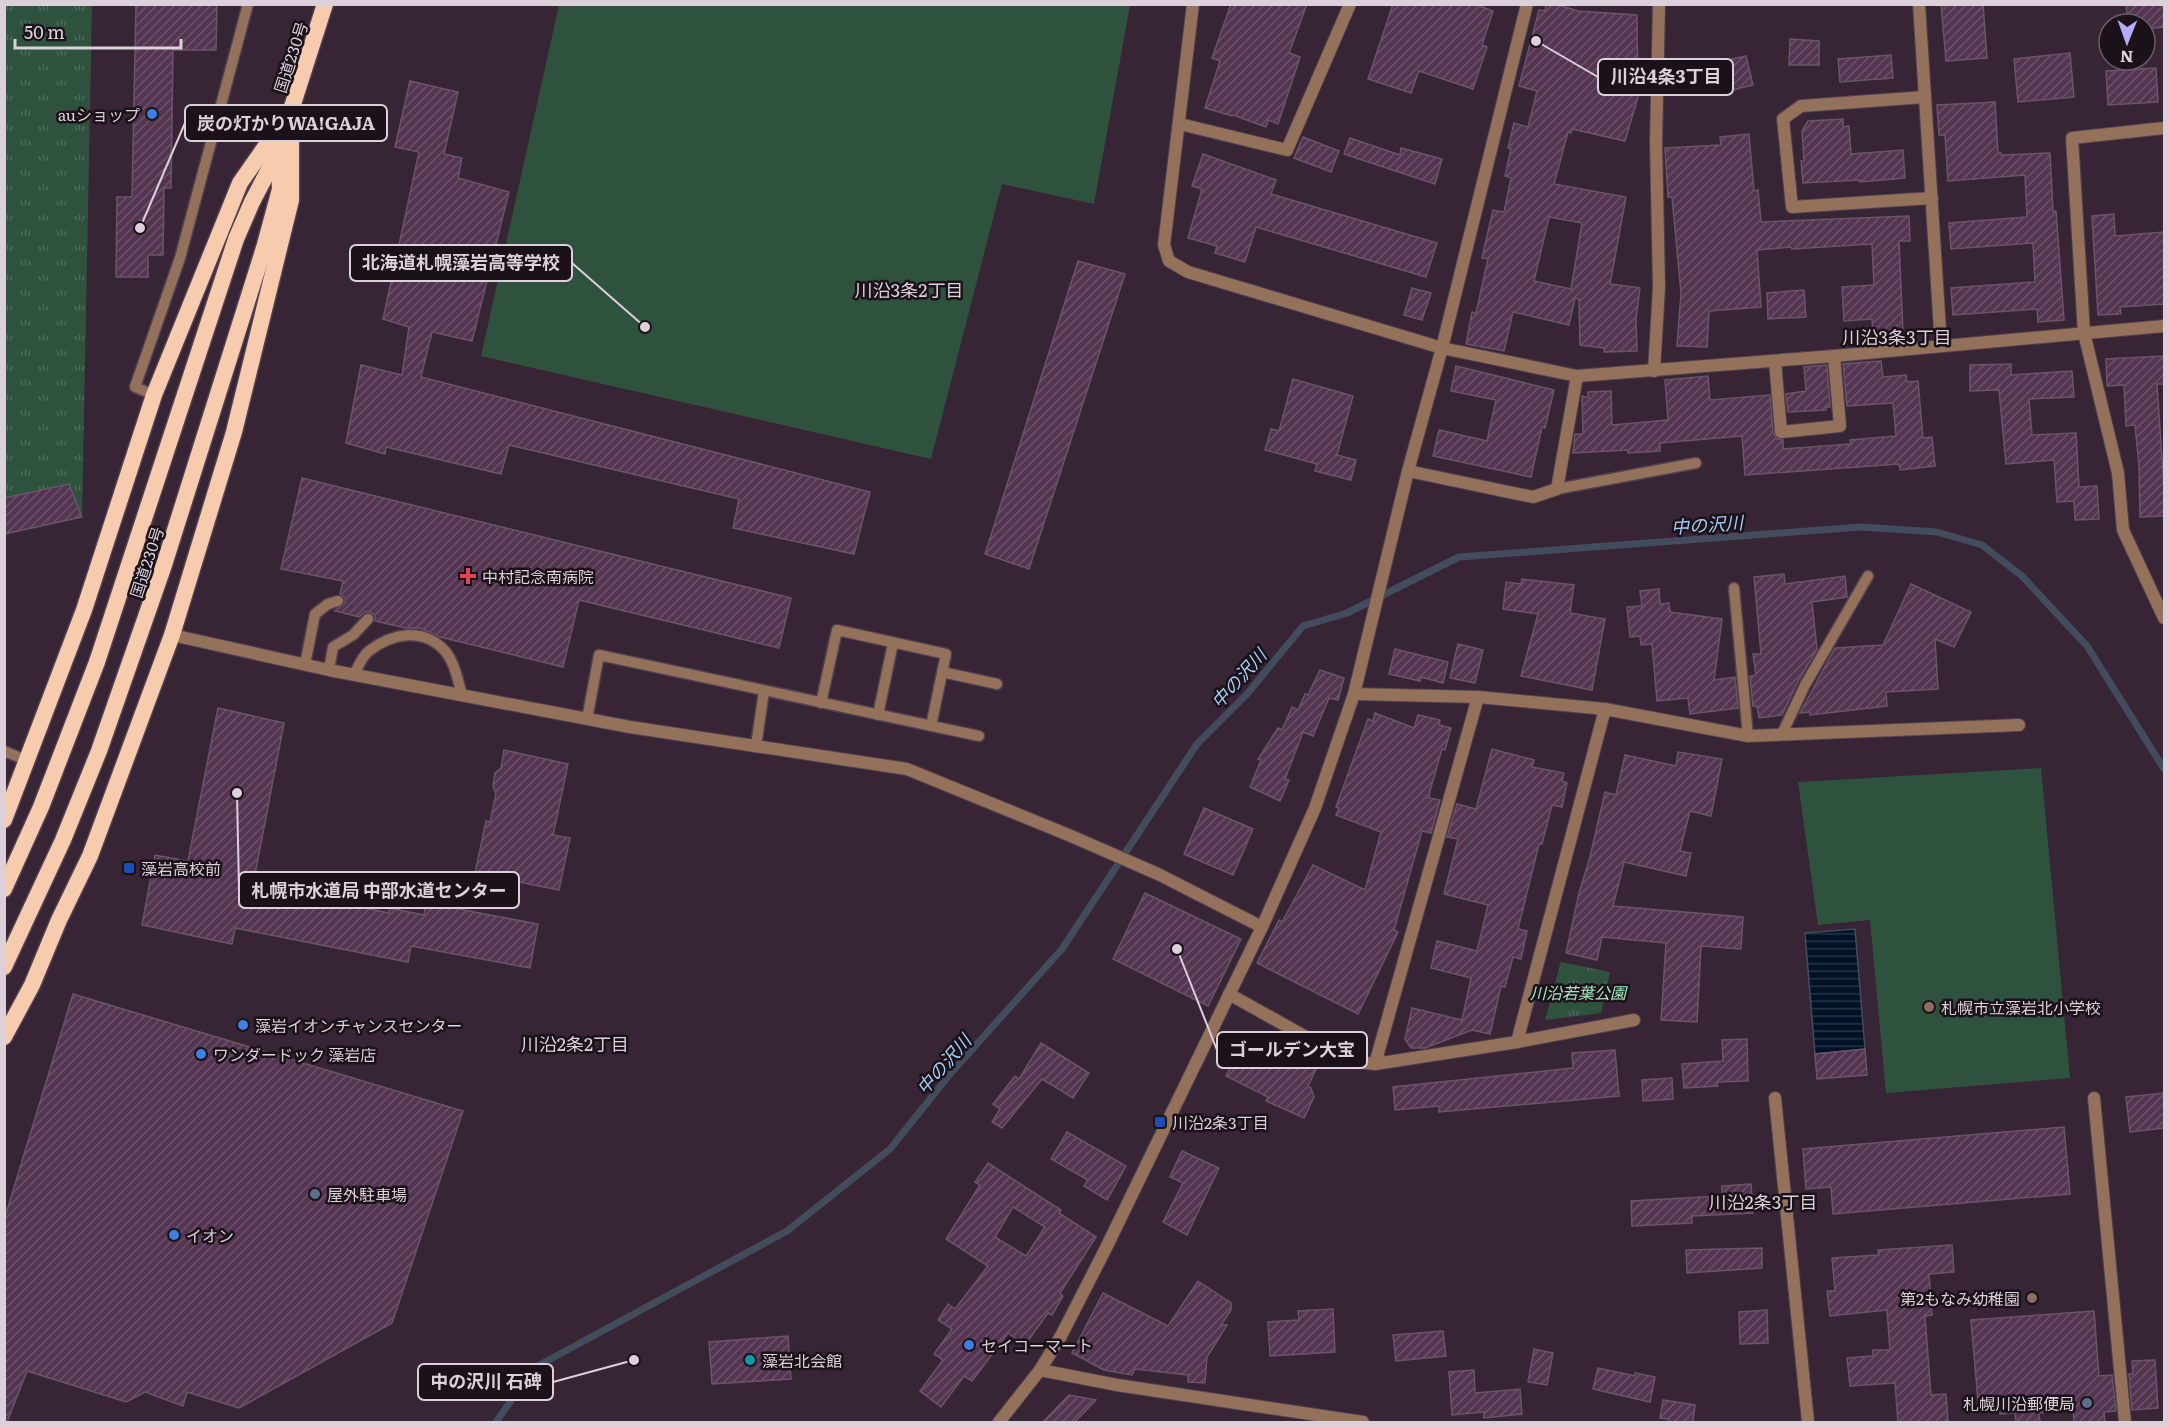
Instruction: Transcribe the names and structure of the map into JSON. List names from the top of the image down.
{
  "streets": {
    "highway": ["国道230号"]
  },
  "districts": [
    "川沿3条2丁目",
    "川沿3条3丁目",
    "川沿2条2丁目",
    "川沿2条3丁目"
  ],
  "water": ["中の沢川"],
  "parks": ["川沿若葉公園"],
  "places": {
    "other": [
      "川沿4条3丁目",
      "auショップ",
      "炭の灯かりWA!GAJA",
      "北海道札幌藻岩高等学校",
      "札幌市水道局 中部水道センター",
      "ゴールデン大宝",
      "札幌市立藻岩北小学校",
      "藻岩イオンチャンスセンター",
      "ワンダードック 藻岩店",
      "屋外駐車場",
      "イオン",
      "第2もなみ幼稚園",
      "セイコーマート",
      "中の沢川 石碑",
      "藻岩北会館",
      "札幌川沿郵便局"
    ],
    "health": ["中村記念南病院"],
    "transit": ["藻岩高校前", "川沿2条3丁目"]
  },
  "scale_bar": "50 m",
  "north": "bottom"
}
